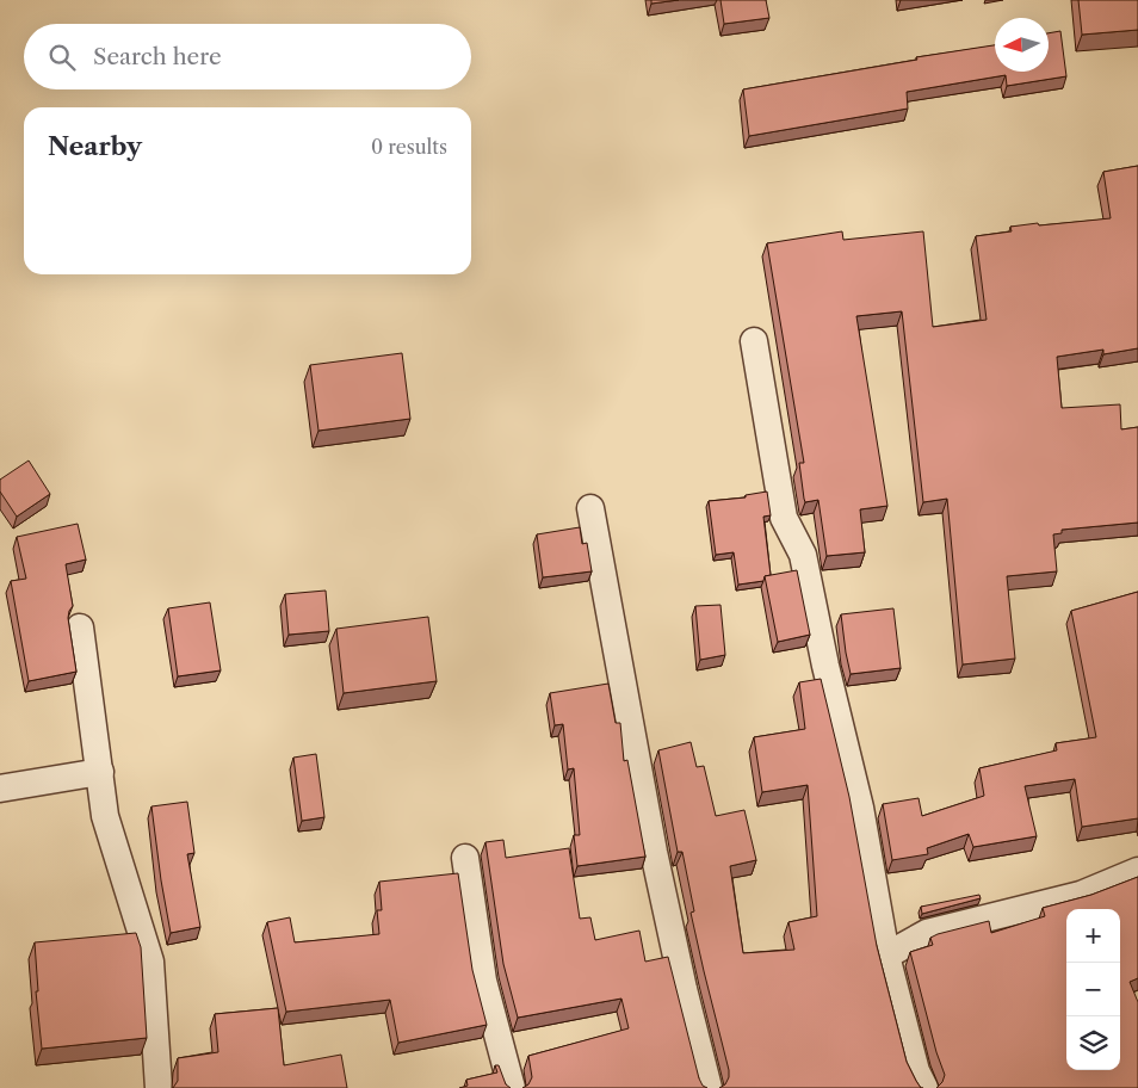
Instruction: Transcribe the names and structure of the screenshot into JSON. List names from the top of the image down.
{
  "north": "left",
  "page": {
    "search": "Search here",
    "heading": ["Nearby", "0 results"],
    "map_buttons": ["+", "−"]
  }
}
